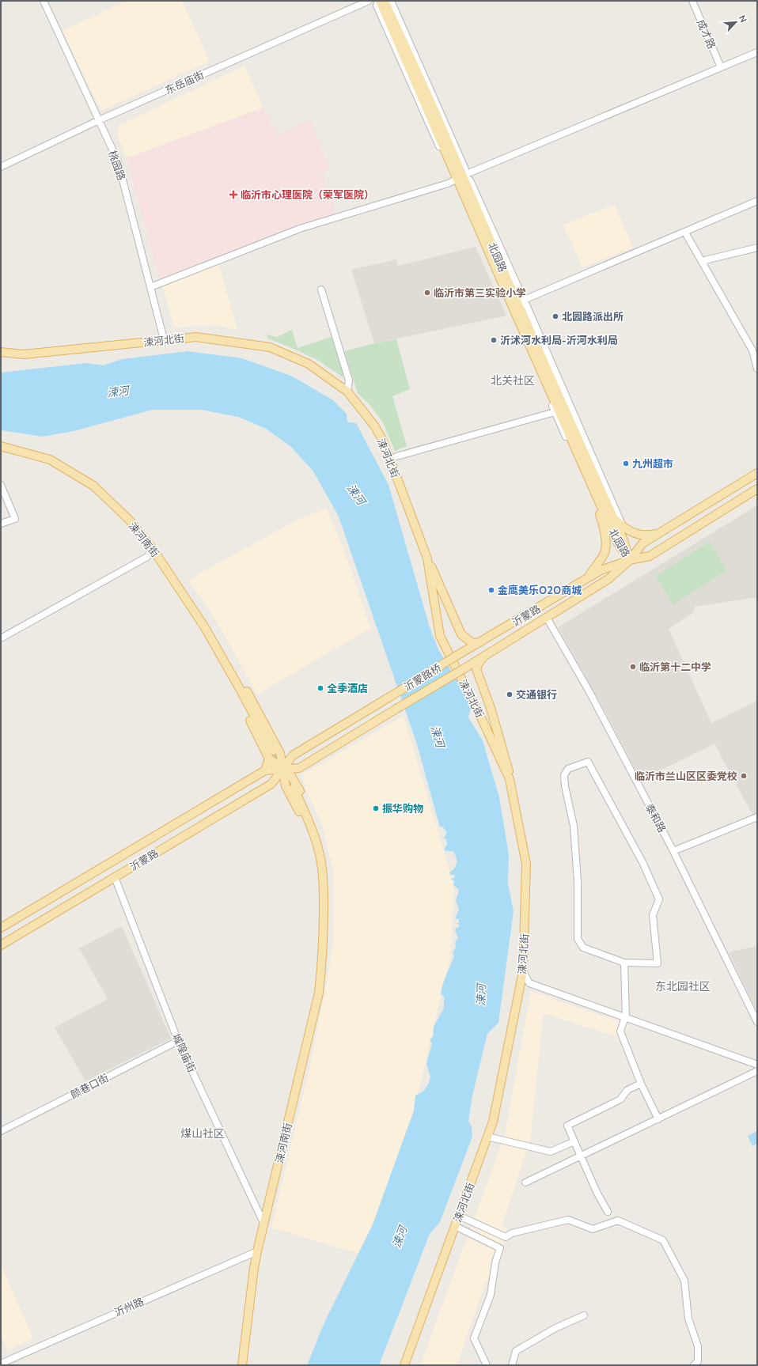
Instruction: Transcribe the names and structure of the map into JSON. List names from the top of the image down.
{
  "streets": {
    "main road": [
      "北园路",
      "涑河北街",
      "涑河南街",
      "沂蒙路",
      "沂蒙路桥"
    ],
    "street": [
      "成才路",
      "东岳庙街",
      "桃园路",
      "泰和路",
      "城隍庙街",
      "颜巷口街",
      "沂州路"
    ]
  },
  "crossings": [
    ["东岳庙街", "桃园路"],
    ["桃园路", "涑河北街"],
    ["北园路", "沂蒙路"],
    ["涑河南街", "沂蒙路"],
    ["涑河南街", "城隍庙街"],
    ["涑河南街", "沂州路"],
    ["沂蒙路", "沂蒙路桥"],
    ["沂蒙路", "泰和路"],
    ["沂蒙路", "城隍庙街"],
    ["城隍庙街", "颜巷口街"]
  ],
  "districts": ["北关社区", "东北园社区", "煤山社区"],
  "water": ["涑河"],
  "places": {
    "health": ["临沂市心理医院（荣军医院）"],
    "other": [
      "临沂市第三实验小学",
      "北园路派出所",
      "沂沭河水利局-沂河水利局",
      "九州超市",
      "金鹰美乐O2O商城",
      "临沂第十二中学",
      "全季酒店",
      "交通银行",
      "临沂市兰山区区委党校",
      "振华购物"
    ]
  },
  "north": "top right"
}
